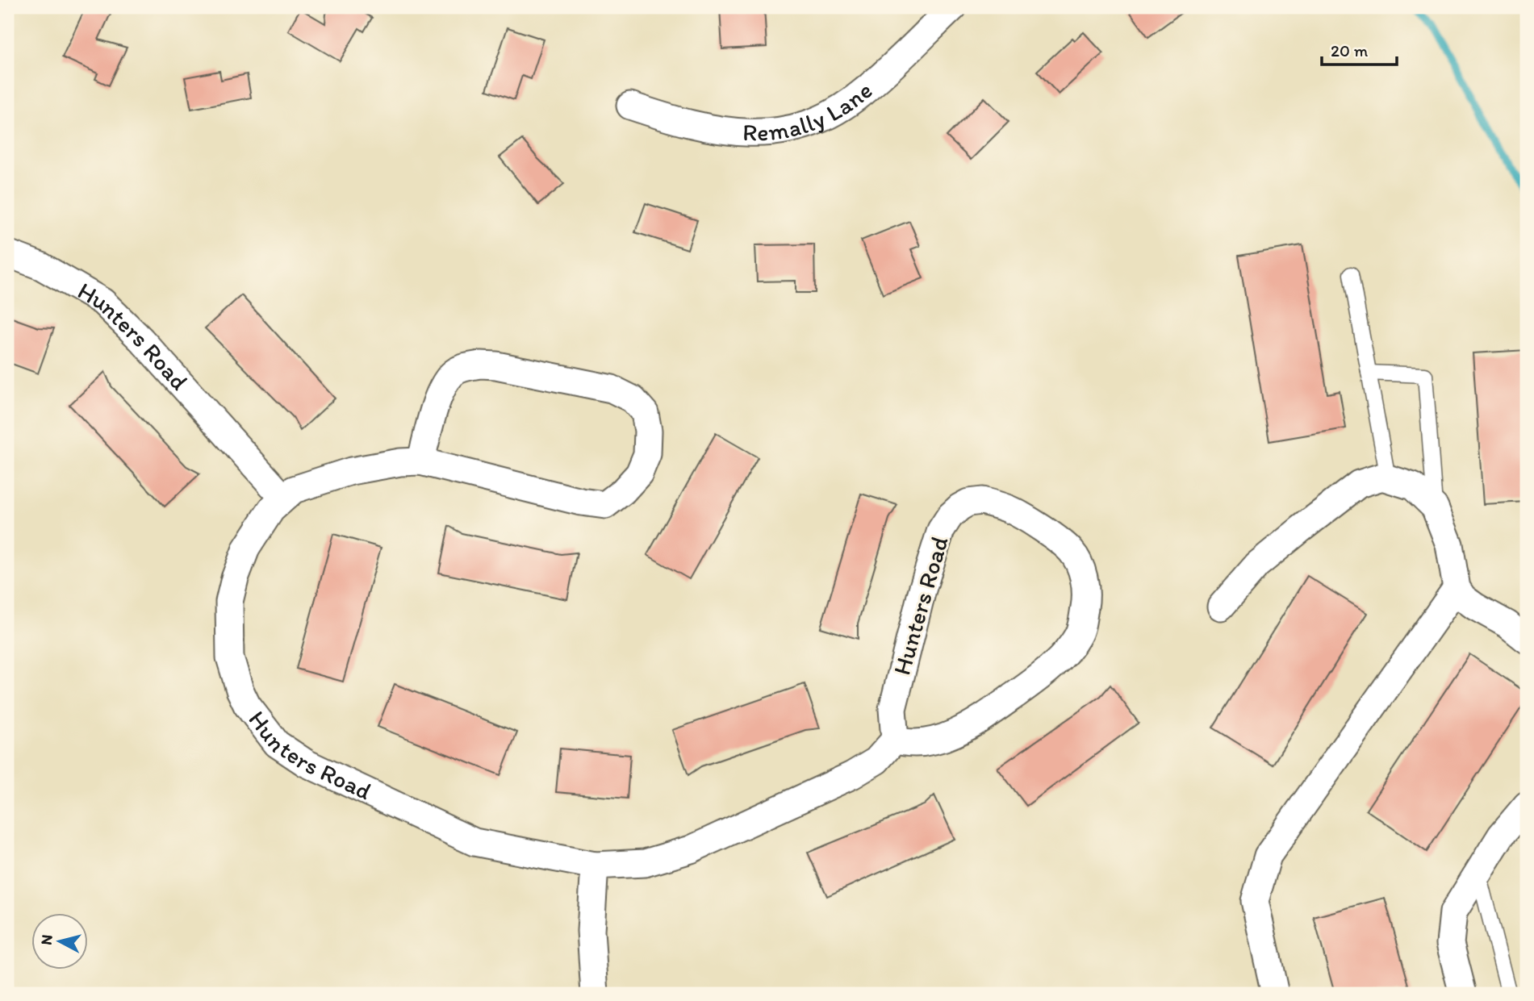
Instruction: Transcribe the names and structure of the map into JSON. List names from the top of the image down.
{
  "streets": {
    "street": ["Remally Lane", "Hunters Road"]
  },
  "scale_bar": "20 m",
  "north": "left"
}
